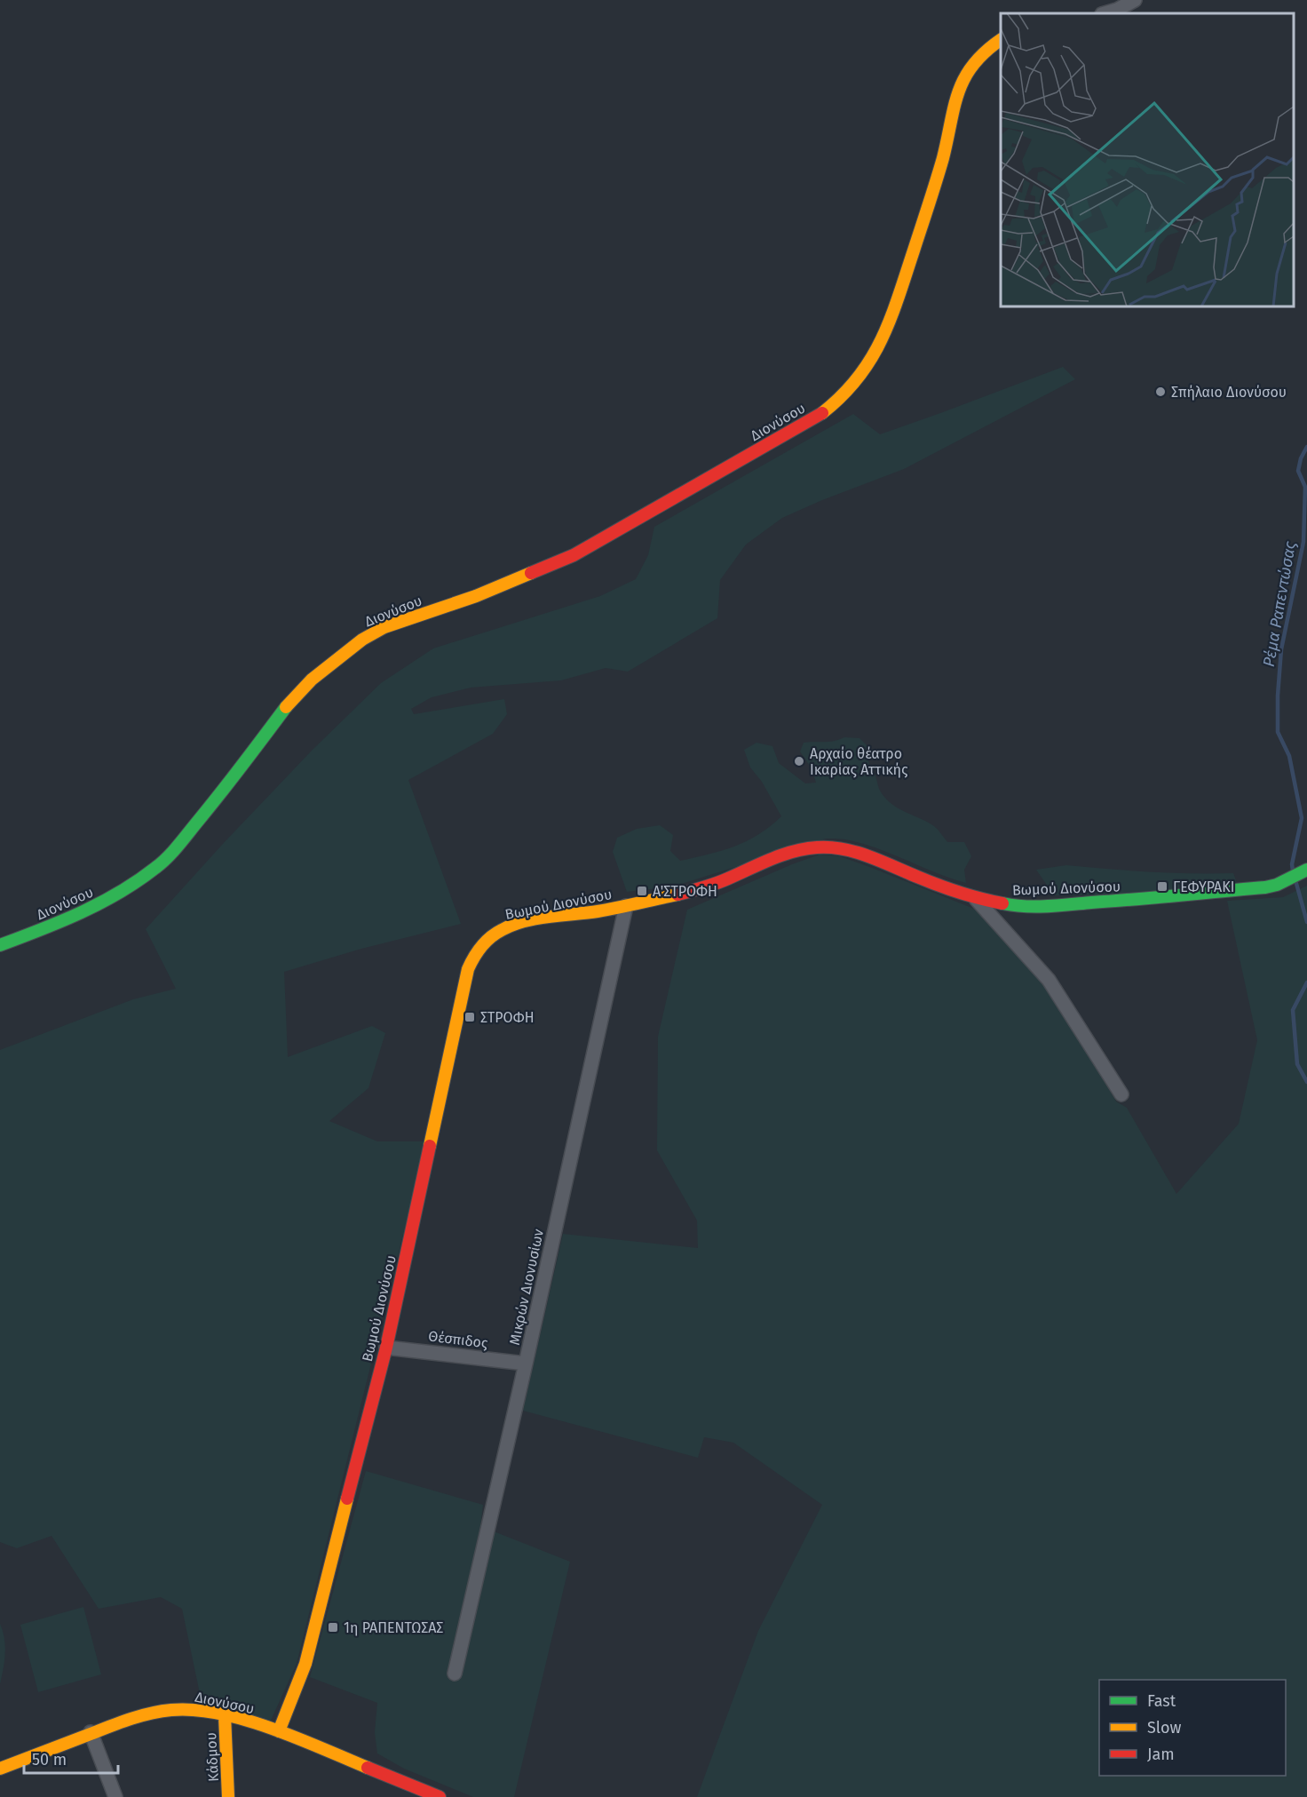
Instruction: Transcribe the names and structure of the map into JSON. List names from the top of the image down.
{
  "streets": {
    "street": [
      "Διονύσου",
      "Βωμού Διονύσου",
      "Μικρών Διονυσίων",
      "Θέσπιδος",
      "Κάδμου"
    ]
  },
  "crossings": [
    ["Διονύσου", "Βωμού Διονύσου"],
    ["Διονύσου", "Κάδμου"],
    ["Βωμού Διονύσου", "Μικρών Διονυσίων"],
    ["Βωμού Διονύσου", "Θέσπιδος"],
    ["Μικρών Διονυσίων", "Θέσπιδος"]
  ],
  "water": ["Ρέμα Ραπεντώσας"],
  "places": {
    "other": ["Σπήλαιο Διονύσου", "Αρχαίο θέατρο Ικαρίας Αττικής"],
    "transit": [
      "ΓΕΦΥΡΑΚΙ",
      "Α'ΣΤΡΟΦΗ",
      "ΣΤΡΟΦΗ",
      "1η ΡΑΠΕΝΤΩΣΑΣ"
    ]
  },
  "legend": ["Fast", "Slow", "Jam"],
  "scale_bar": "50 m"
}
